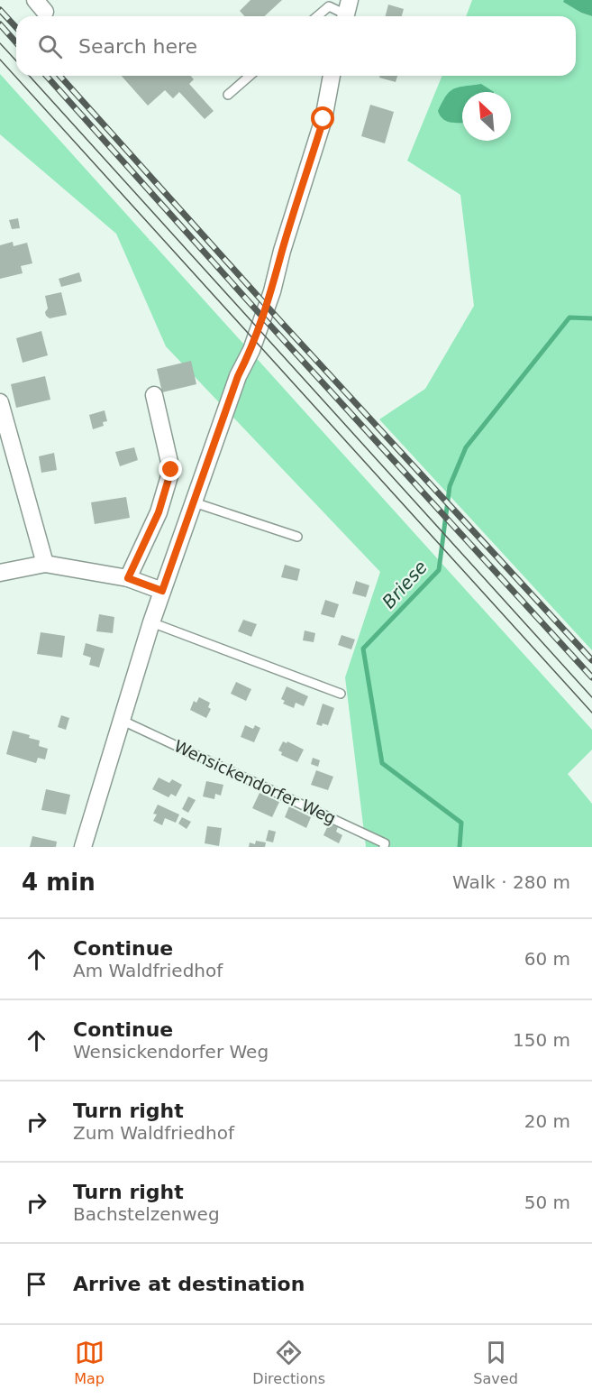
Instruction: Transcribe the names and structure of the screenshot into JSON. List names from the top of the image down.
{
  "streets": {
    "lane": ["Wensickendorfer Weg"]
  },
  "water": ["Briese"],
  "north": "top left",
  "page": {
    "search": "Search here",
    "heading": ["4 min", "Walk · 280 m"],
    "list": [
      ["Continue", "Am Waldfriedhof", "60 m"],
      ["Continue", "Wensickendorfer Weg", "150 m"],
      ["Turn right", "Zum Waldfriedhof", "20 m"],
      ["Turn right", "Bachstelzenweg", "50 m"],
      "Arrive at destination"
    ],
    "nav": ["Map", "Directions", "Saved"]
  }
}
